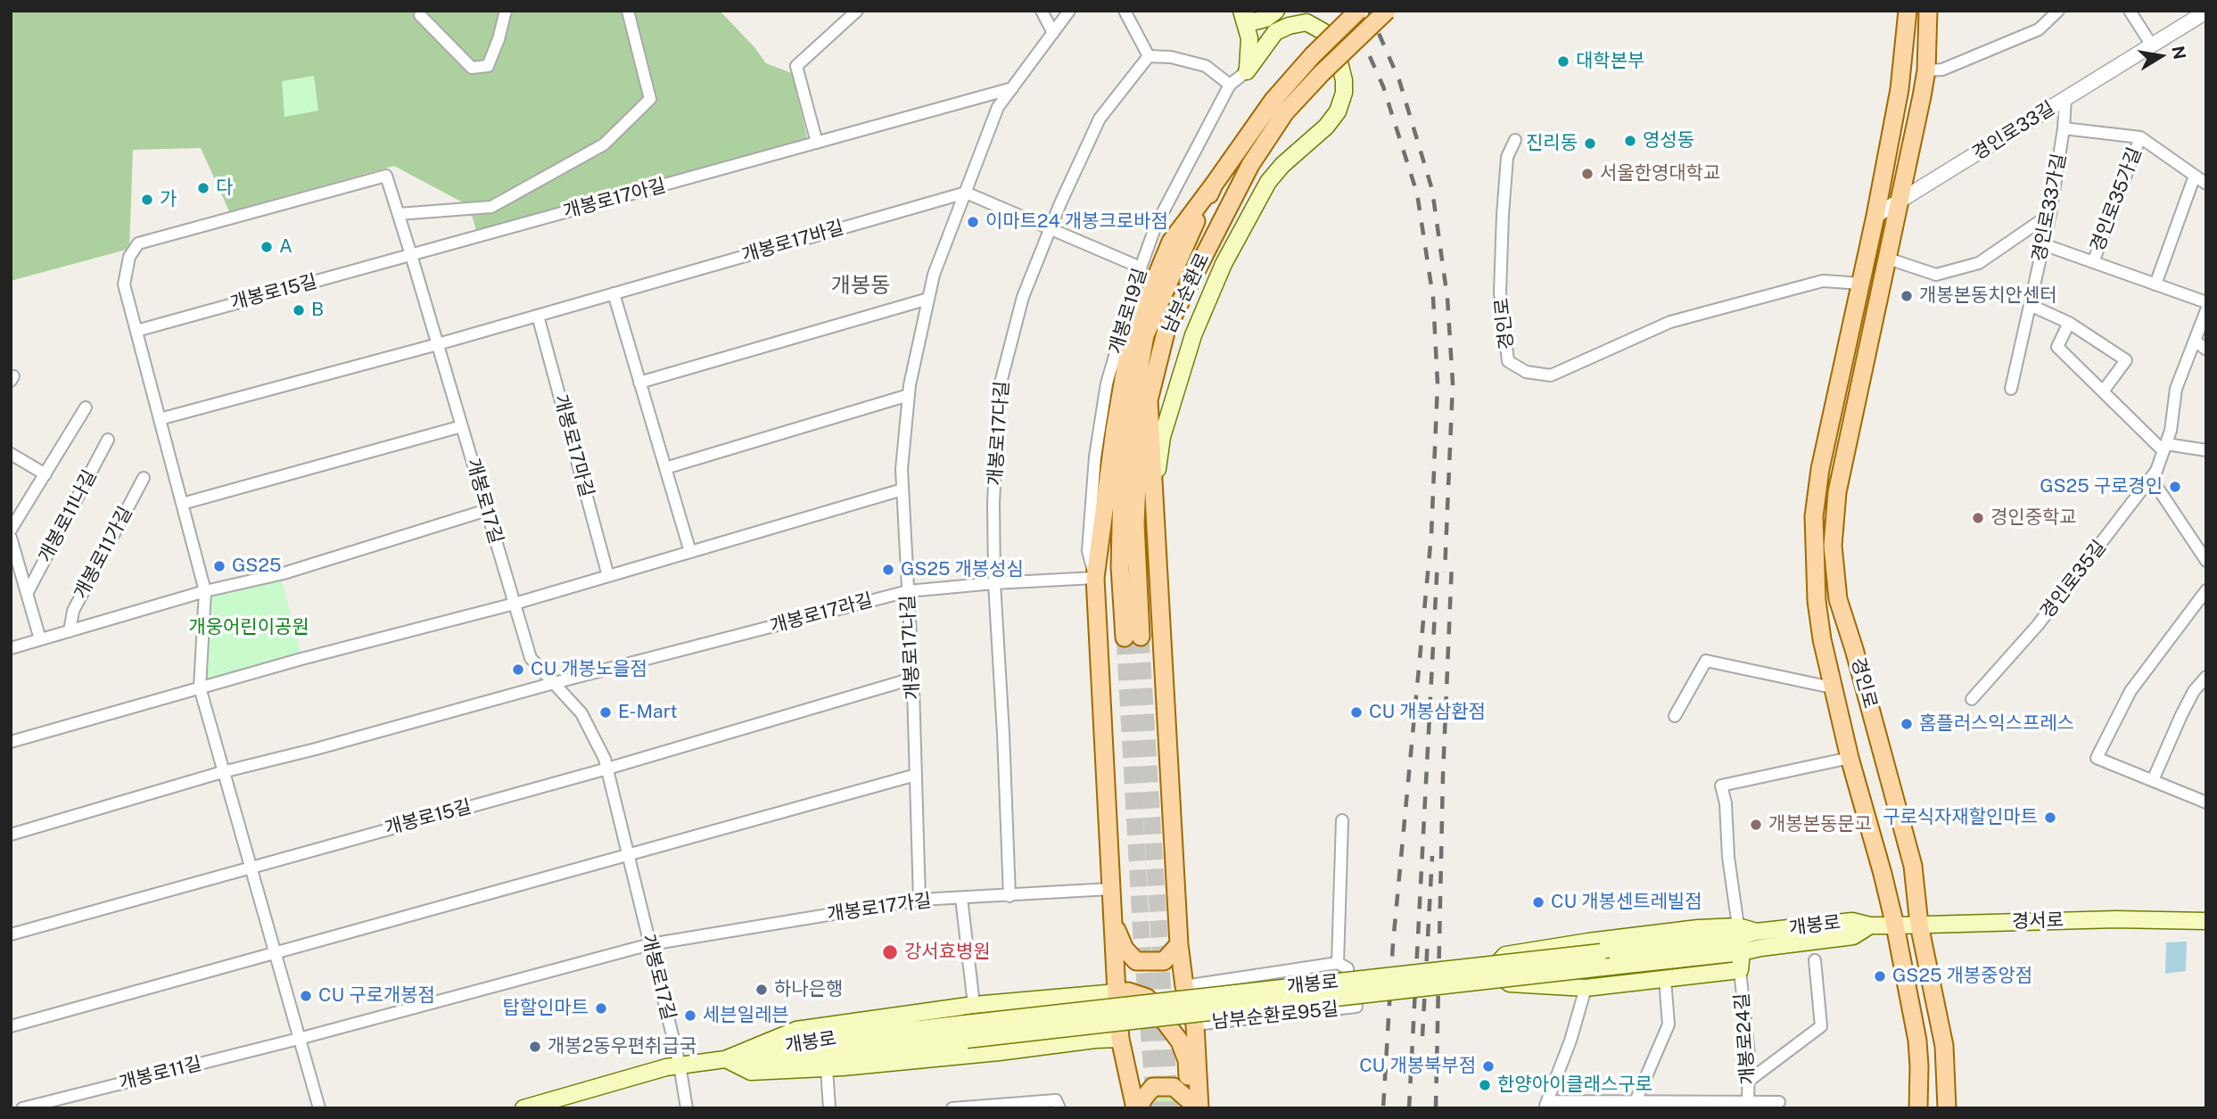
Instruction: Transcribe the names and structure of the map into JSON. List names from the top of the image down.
{
  "streets": {
    "main road": [
      "남부순환로",
      "경인로",
      "경서로",
      "개봉로"
    ],
    "street": [
      "경인로33길",
      "개봉로17아길",
      "경인로35가길",
      "경인로33가길",
      "개봉로17바길",
      "개봉로15길",
      "개봉로19길",
      "개봉로17다길",
      "개봉로17마길",
      "개봉로17길",
      "개봉로11나길",
      "개봉로11가길",
      "경인로35길",
      "개봉로17라길",
      "개봉로17나길",
      "개봉로17가길",
      "남부순환로95길",
      "개봉로24길",
      "개봉로11길"
    ]
  },
  "crossings": [
    ["경인로33길", "경인로33가길"],
    ["경인로33길", "경인로"],
    ["개봉로17아길", "개봉로15길"],
    ["개봉로17아길", "개봉로17길"],
    ["개봉로17아길", "개봉로17나길"],
    ["경인로35가길", "경인로33가길"],
    ["개봉로17바길", "개봉로17마길"],
    ["개봉로17바길", "개봉로17길"],
    ["개봉로17바길", "개봉로17나길"],
    ["개봉로15길", "개봉로17길"],
    ["개봉로19길", "개봉로17라길"],
    ["경인로", "경서로"],
    ["개봉로17다길", "개봉로17라길"],
    ["개봉로17다길", "개봉로17가길"],
    ["개봉로17길", "개봉로17라길"],
    ["개봉로17길", "개봉로17가길"],
    ["개봉로17길", "개봉로"],
    ["개봉로17라길", "개봉로17나길"],
    ["개봉로17나길", "개봉로17가길"],
    ["경서로", "개봉로"]
  ],
  "districts": ["개봉동"],
  "parks": ["개웅어린이공원"],
  "places": [
    "대학본부",
    "영성동",
    "진리동",
    "서울한영대학교",
    "다",
    "가",
    "이마트24 개봉크로바점",
    "A",
    "개봉본동치안센터",
    "B",
    "GS25 구로경인",
    "경인중학교",
    "GS25",
    "GS25 개봉성심",
    "CU 개봉노을점",
    "E-Mart",
    "CU 개봉삼환점",
    "홈플러스익스프레스",
    "구로식자재할인마트",
    "개봉본동문고",
    "CU 개봉센트레빌점",
    "강서효병원",
    "GS25 개봉중앙점",
    "하나은행",
    "CU 구로개봉점",
    "탑할인마트",
    "세븐일레븐",
    "개봉2동우편취급국",
    "CU 개봉북부점",
    "한양아이클래스구로"
  ],
  "north": "right"
}
